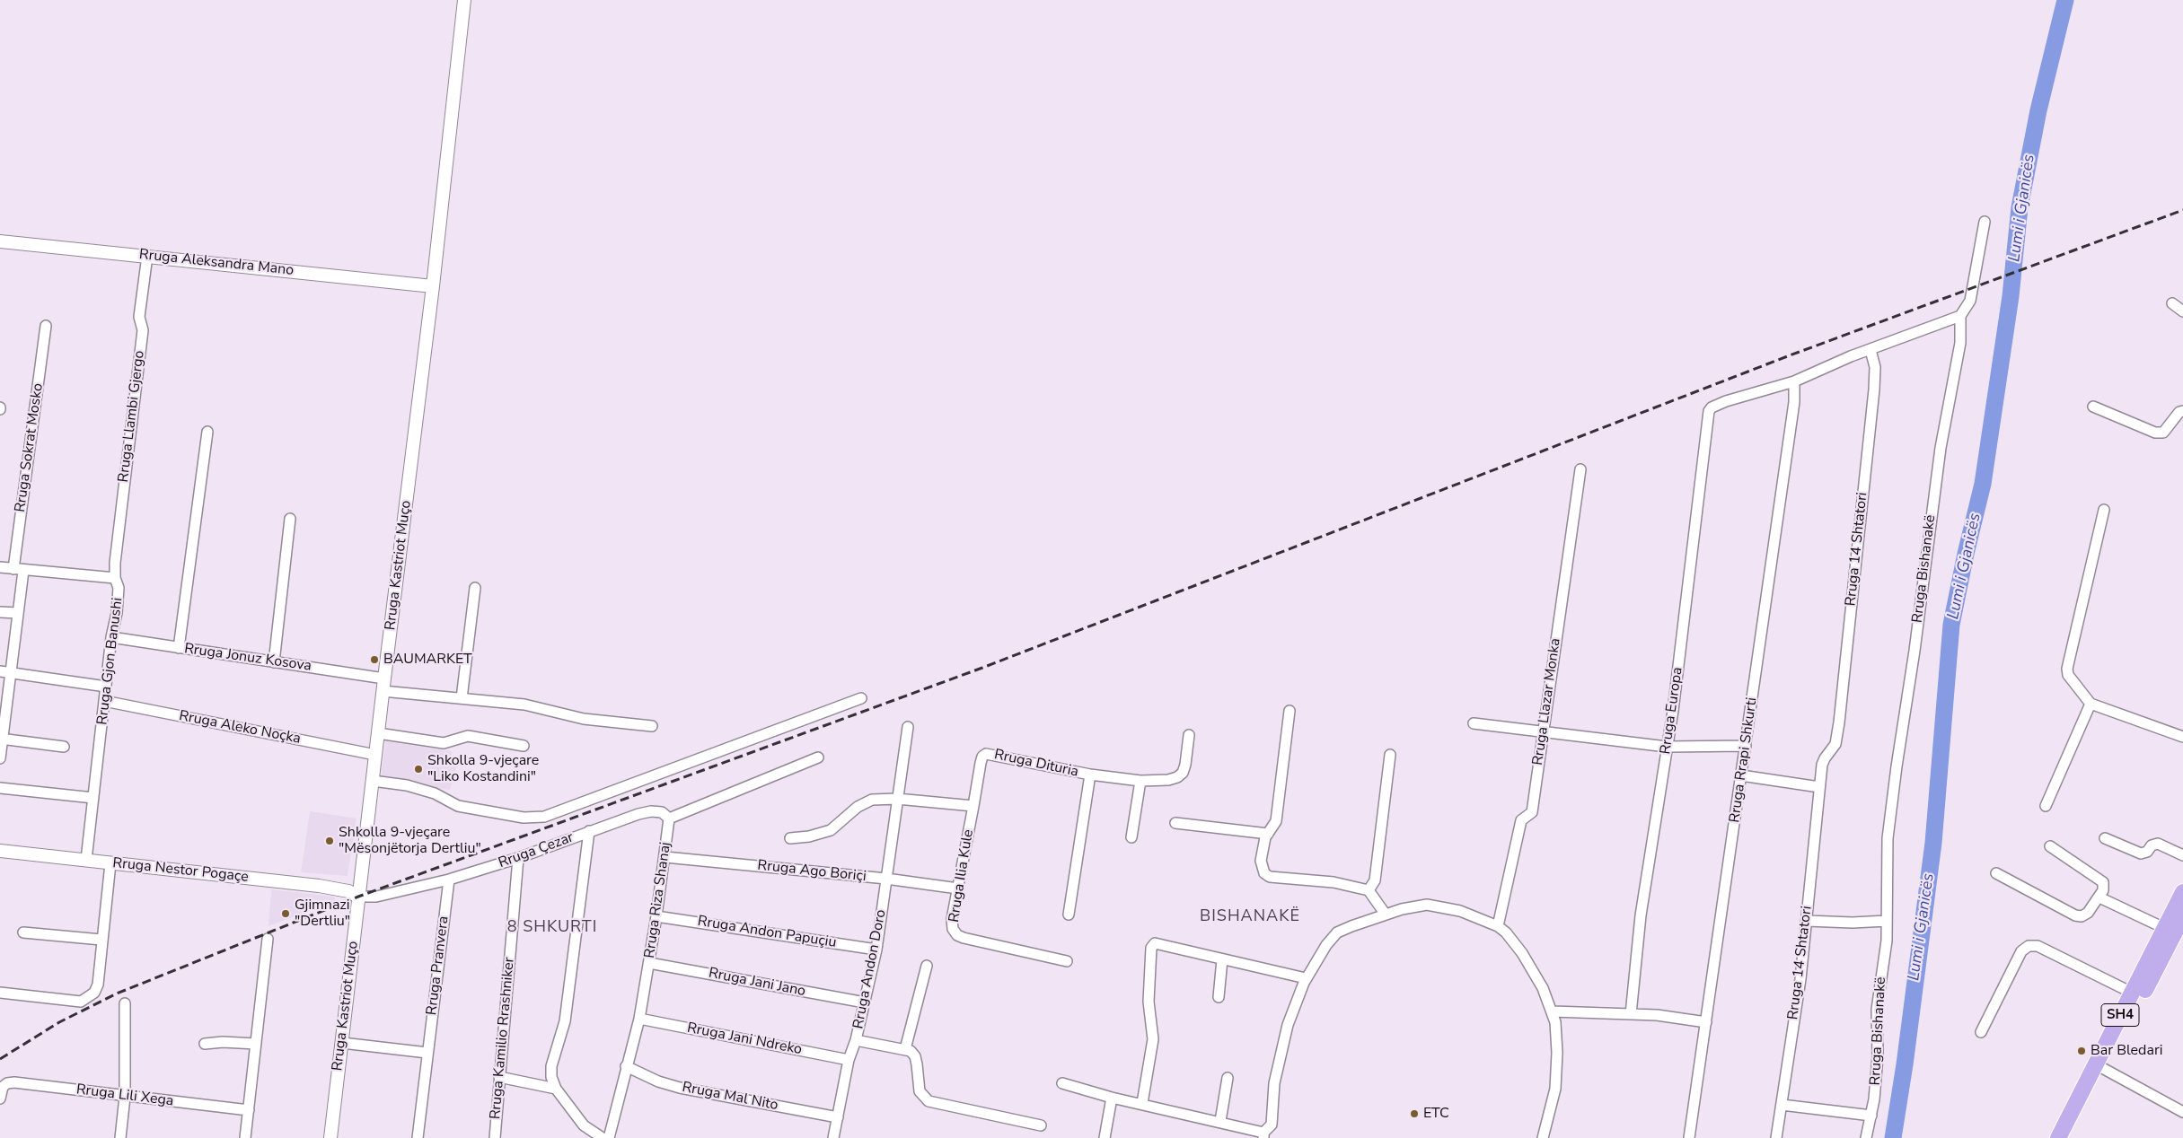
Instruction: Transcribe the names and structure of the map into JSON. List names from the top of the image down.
{
  "streets": {
    "main road": ["SH4"],
    "street": [
      "Rruga Aleksandra Mano",
      "Rruga Llambi Gjergo",
      "Rruga Sokrat Mosko",
      "Rruga 14 Shtatori",
      "Rruga Kastriot Muço",
      "Rruga Bishanakë",
      "Rruga Jonuz Kosova",
      "Rruga Gjon Banushi",
      "Rruga Llazar Monka",
      "Rruga Europa",
      "Rruga Aleko Noçka",
      "Rruga Rrapi Shkurti",
      "Rruga Dituria",
      "Rruga Çezar",
      "Rruga Nestor Pogaçe",
      "Rruga Ago Boriçi",
      "Rruga Ilia Kule",
      "Rruga Riza Shanaj",
      "Rruga Andon Papuçiu",
      "Rruga Pranvera",
      "Rruga Andon Doro",
      "Rruga Jani Jano",
      "Rruga Kamilio Rrashniker",
      "Rruga Jani Ndreko",
      "Rruga Lili Xega",
      "Rruga Mal Nito"
    ]
  },
  "crossings": [
    ["Rruga Aleksandra Mano", "Rruga Llambi Gjergo"],
    ["Rruga Aleksandra Mano", "Rruga Kastriot Muço"],
    ["Rruga Llambi Gjergo", "Rruga Gjon Banushi"],
    ["Rruga Sokrat Mosko", "Rruga Gjon Banushi"],
    ["Rruga Kastriot Muço", "Rruga Jonuz Kosova"],
    ["Rruga Kastriot Muço", "Rruga Aleko Noçka"],
    ["Rruga Kastriot Muço", "Rruga Çezar"],
    ["Rruga Kastriot Muço", "Rruga Nestor Pogaçe"],
    ["Rruga Jonuz Kosova", "Rruga Gjon Banushi"],
    ["Rruga Gjon Banushi", "Rruga Aleko Noçka"],
    ["Rruga Gjon Banushi", "Rruga Nestor Pogaçe"],
    ["Rruga Europa", "Rruga Rrapi Shkurti"],
    ["Rruga Dituria", "Rruga Ilia Kule"],
    ["Rruga Çezar", "Rruga Nestor Pogaçe"],
    ["Rruga Çezar", "Rruga Pranvera"],
    ["Rruga Çezar", "Rruga Kamilio Rrashniker"],
    ["Rruga Ago Boriçi", "Rruga Ilia Kule"],
    ["Rruga Ago Boriçi", "Rruga Riza Shanaj"],
    ["Rruga Ago Boriçi", "Rruga Andon Doro"],
    ["Rruga Riza Shanaj", "Rruga Andon Papuçiu"],
    ["Rruga Riza Shanaj", "Rruga Jani Jano"],
    ["Rruga Riza Shanaj", "Rruga Jani Ndreko"],
    ["Rruga Riza Shanaj", "Rruga Mal Nito"],
    ["Rruga Andon Papuçiu", "Rruga Andon Doro"],
    ["Rruga Andon Doro", "Rruga Jani Jano"],
    ["Rruga Andon Doro", "Rruga Jani Ndreko"],
    ["Rruga Andon Doro", "Rruga Mal Nito"]
  ],
  "districts": ["BISHANAKË", "8 SHKURTI"],
  "water": ["Lumi i Gjanicës"],
  "places": [
    "BAUMARKET",
    "Shkolla 9-vjeçare \"Liko Kostandini\"",
    "Shkolla 9-vjeçare \"Mësonjëtorja Dertliu\"",
    "Gjimnazi \"Dertliu\"",
    "Bar Bledari",
    "ETC"
  ]
}
